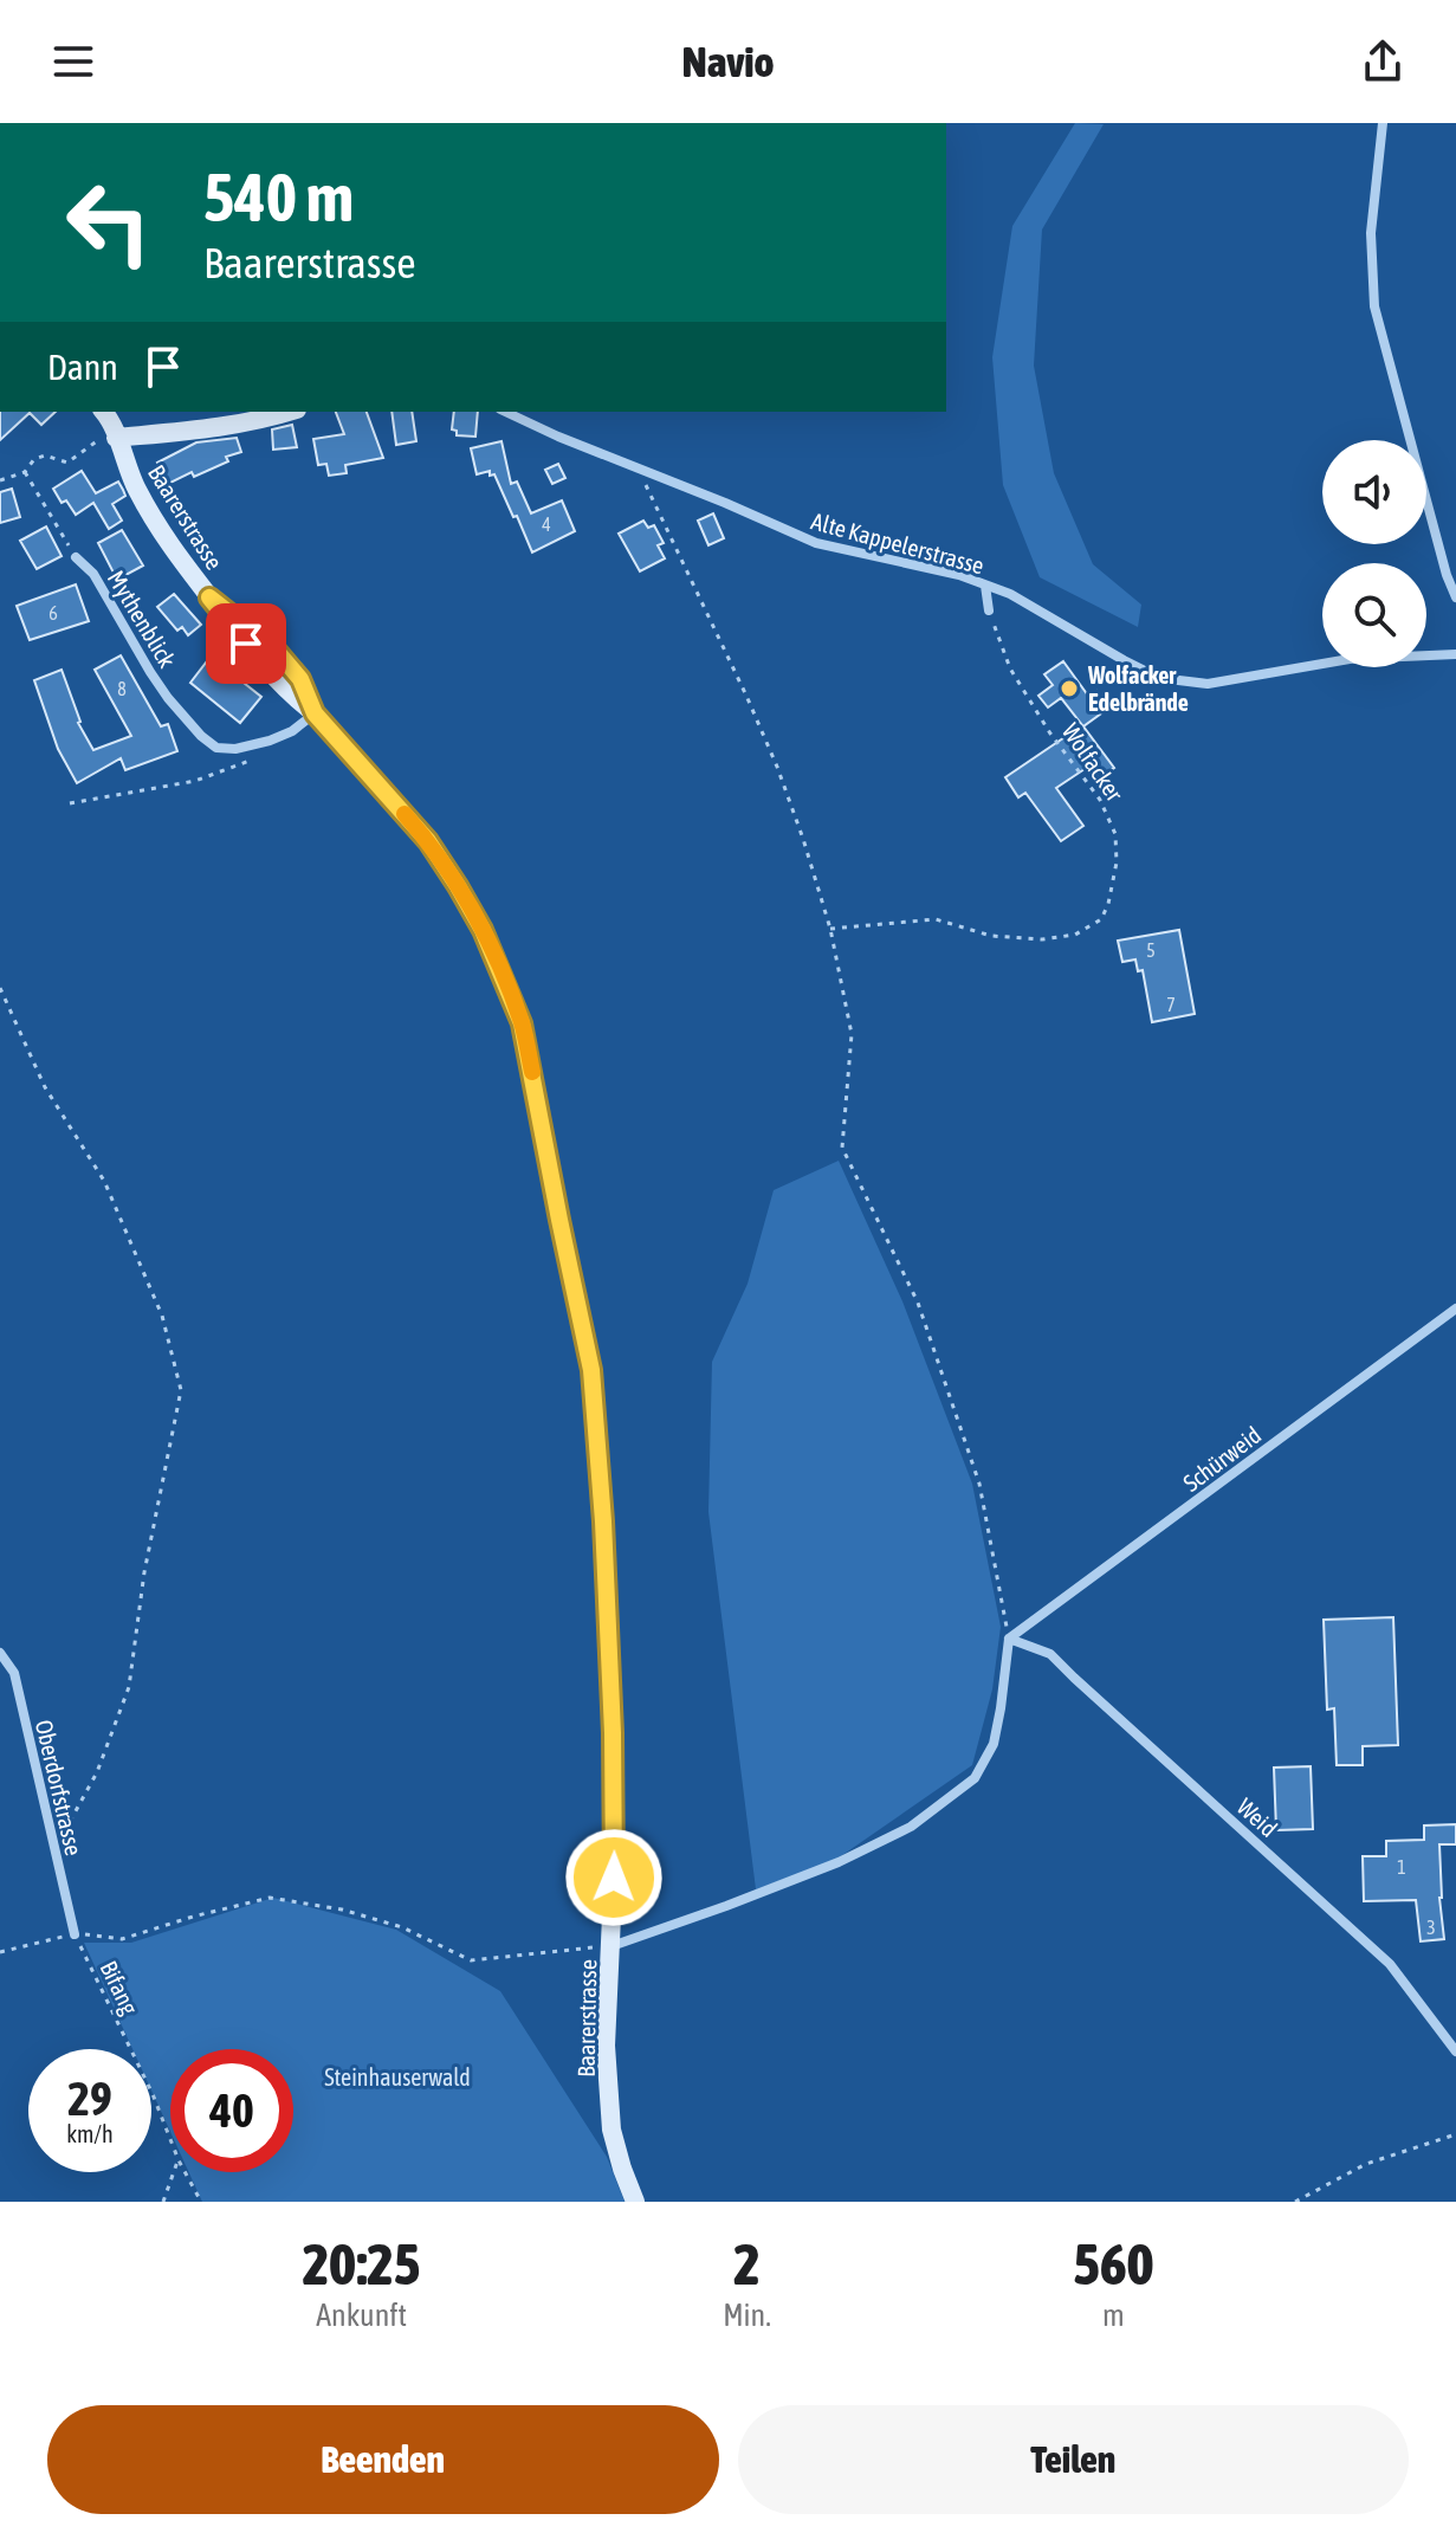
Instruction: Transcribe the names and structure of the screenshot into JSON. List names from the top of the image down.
{
  "streets": {
    "street": [
      "Baarerstrasse",
      "Alte Kappelerstrasse",
      "Mythenblick",
      "Schürweid",
      "Oberdorfstrasse",
      "Weid"
    ],
    "path": ["Wolfacker", "Bifang"]
  },
  "crossings": [
    ["Baarerstrasse", "Mythenblick"],
    ["Schürweid", "Weid"],
    ["Oberdorfstrasse", "Bifang"]
  ],
  "parks": ["Steinhauserwald"],
  "places": ["Wolfacker Edelbrände"],
  "house_numbers": [
    "4",
    "6",
    "8",
    "5",
    "7",
    "1",
    "3"
  ],
  "page": {
    "header": "Navio",
    "turn": ["540 m", "Baarerstrasse"],
    "then": "Dann",
    "speed": "29 km/h",
    "limit": "40",
    "eta": [
      "20:25",
      "Ankunft",
      "2",
      "Min.",
      "560",
      "m"
    ],
    "buttons": ["Beenden", "Teilen"]
  }
}
